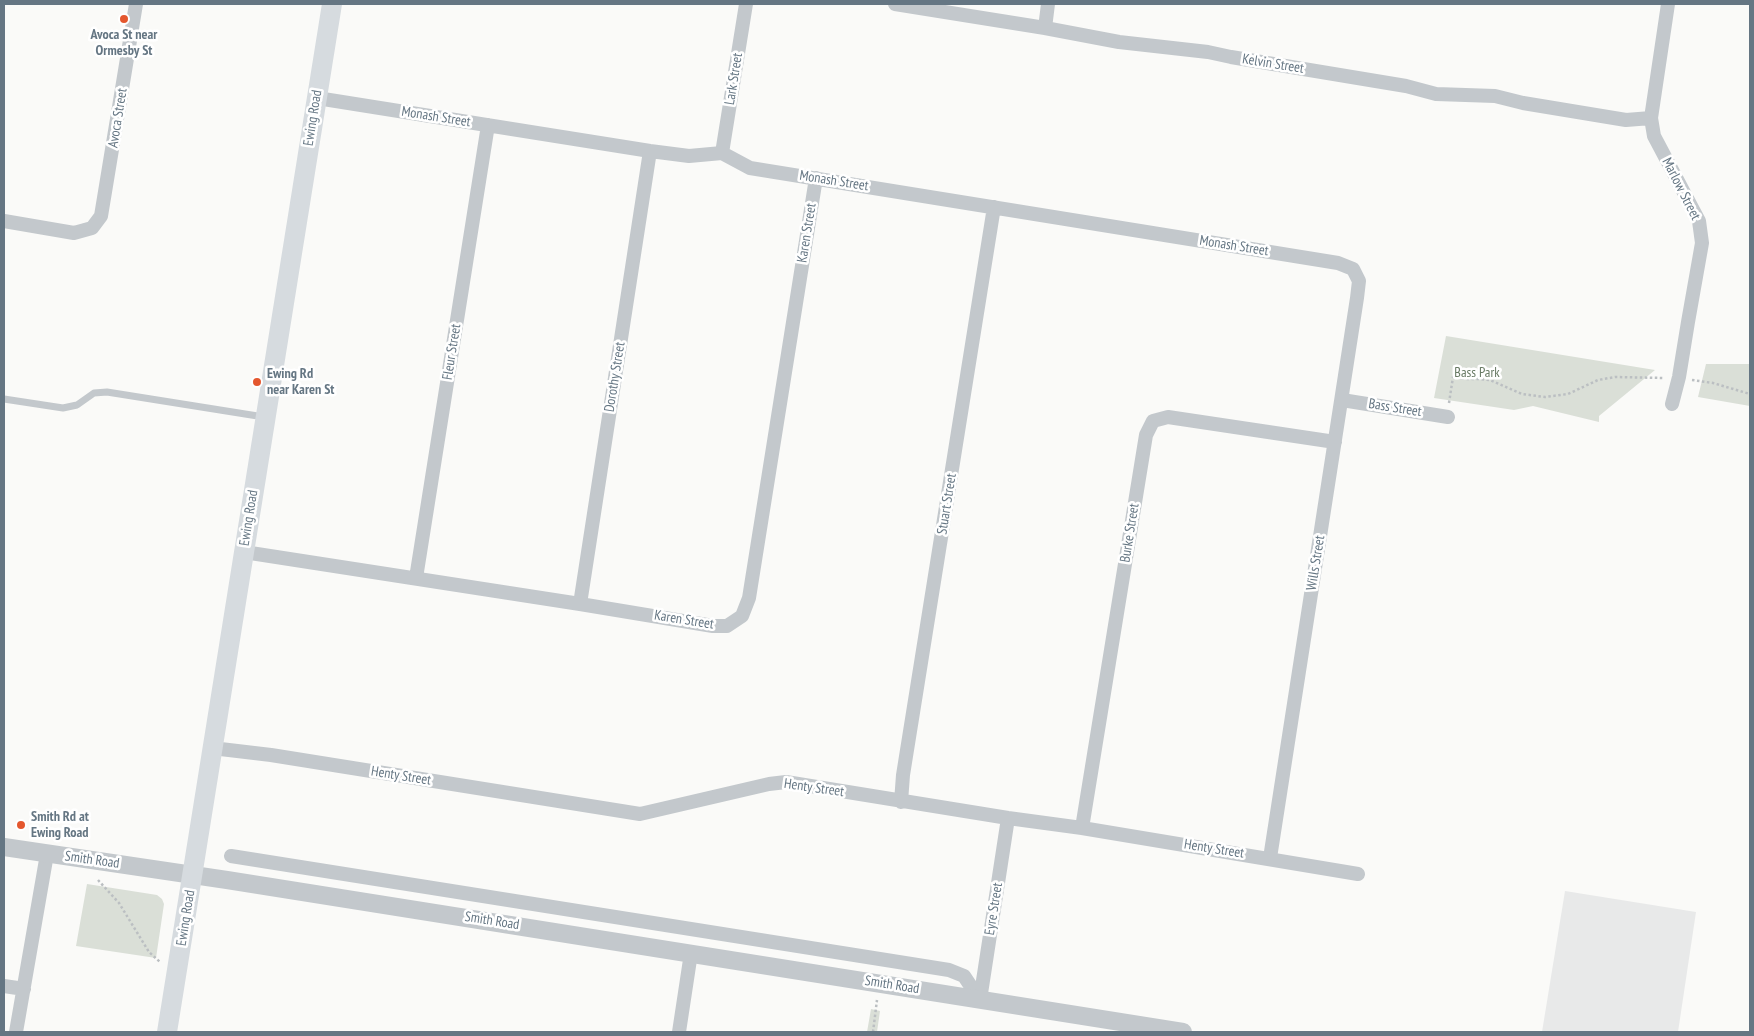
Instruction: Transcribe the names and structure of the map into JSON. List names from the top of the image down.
{
  "streets": {
    "main road": ["Ewing Road"],
    "street": [
      "Kelvin Street",
      "Lark Street",
      "Monash Street",
      "Avoca Street",
      "Marlow Street",
      "Karen Street",
      "Fleur Street",
      "Dorothy Street",
      "Bass Street",
      "Stuart Street",
      "Burke Street",
      "Wills Street",
      "Henty Street",
      "Smith Road",
      "Eyre Street"
    ]
  },
  "crossings": [
    ["Kelvin Street", "Marlow Street"],
    ["Lark Street", "Monash Street"],
    ["Monash Street", "Ewing Road"],
    ["Monash Street", "Karen Street"],
    ["Monash Street", "Fleur Street"],
    ["Monash Street", "Dorothy Street"],
    ["Monash Street", "Stuart Street"],
    ["Monash Street", "Wills Street"],
    ["Ewing Road", "Karen Street"],
    ["Ewing Road", "Henty Street"],
    ["Ewing Road", "Smith Road"],
    ["Karen Street", "Fleur Street"],
    ["Karen Street", "Dorothy Street"],
    ["Bass Street", "Wills Street"],
    ["Stuart Street", "Henty Street"],
    ["Burke Street", "Wills Street"],
    ["Burke Street", "Henty Street"],
    ["Wills Street", "Henty Street"],
    ["Henty Street", "Eyre Street"],
    ["Smith Road", "Eyre Street"]
  ],
  "parks": ["Bass Park"],
  "places": ["Avoca St near Ormesby St", "Ewing Rd near Karen St", "Smith Rd at Ewing Road"]
}
